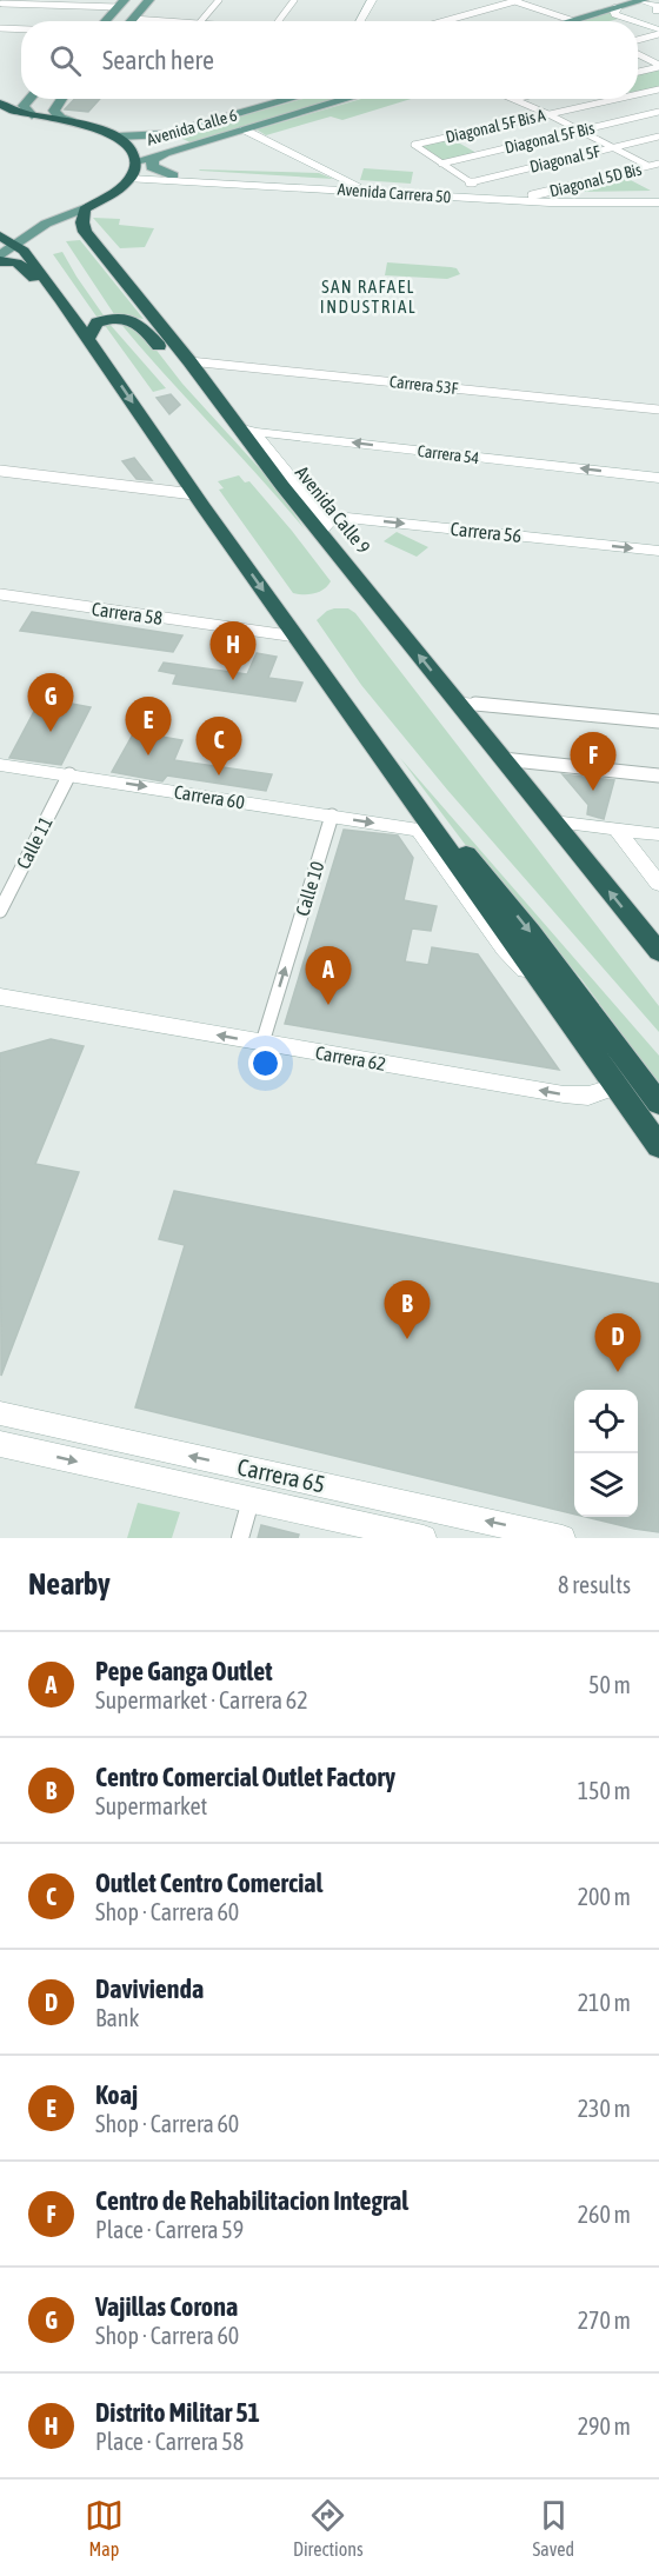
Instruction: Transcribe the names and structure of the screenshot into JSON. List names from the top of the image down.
{
  "streets": {
    "highway": ["Avenida Calle 9"],
    "main road": ["Avenida Calle 6"],
    "street": [
      "Diagonal 5F Bis A",
      "Diagonal 5F Bis",
      "Diagonal 5F",
      "Diagonal 5D Bis",
      "Avenida Carrera 50",
      "Carrera 53F",
      "Carrera 54",
      "Carrera 56",
      "Carrera 58",
      "Carrera 60",
      "Calle 11",
      "Calle 10",
      "Carrera 62",
      "Carrera 65"
    ]
  },
  "crossings": [
    ["Diagonal 5F Bis A", "Diagonal 5F Bis"],
    ["Diagonal 5F Bis A", "Diagonal 5F"],
    ["Avenida Calle 6", "Avenida Carrera 50"],
    ["Diagonal 5F Bis", "Diagonal 5F"],
    ["Diagonal 5D Bis", "Avenida Carrera 50"],
    ["Carrera 53F", "Avenida Calle 9"],
    ["Carrera 54", "Avenida Calle 9"],
    ["Avenida Calle 9", "Carrera 56"],
    ["Carrera 60", "Calle 11"],
    ["Carrera 60", "Calle 10"],
    ["Calle 10", "Carrera 62"]
  ],
  "one_way": [
    "Carrera 54",
    "Carrera 56",
    "Carrera 60",
    "Calle 10",
    "Carrera 62"
  ],
  "districts": ["SAN RAFAEL INDUSTRIAL"],
  "page": {
    "search": "Search here",
    "pins": [
      "H",
      "G",
      "E",
      "C",
      "F",
      "A",
      "B",
      "D"
    ],
    "heading": ["Nearby", "8 results"],
    "list": [
      {
        "mark": "A",
        "name": "Pepe Ganga Outlet",
        "note": "Supermarket · Carrera 62",
        "value": "50 m"
      },
      {
        "mark": "B",
        "name": "Centro Comercial Outlet Factory",
        "note": "Supermarket",
        "value": "150 m"
      },
      {
        "mark": "C",
        "name": "Outlet Centro Comercial",
        "note": "Shop · Carrera 60",
        "value": "200 m"
      },
      {
        "mark": "D",
        "name": "Davivienda",
        "note": "Bank",
        "value": "210 m"
      },
      {
        "mark": "E",
        "name": "Koaj",
        "note": "Shop · Carrera 60",
        "value": "230 m"
      },
      {
        "mark": "F",
        "name": "Centro de Rehabilitacion Integral",
        "note": "Place · Carrera 59",
        "value": "260 m"
      },
      {
        "mark": "G",
        "name": "Vajillas Corona",
        "note": "Shop · Carrera 60",
        "value": "270 m"
      },
      {
        "mark": "H",
        "name": "Distrito Militar 51",
        "note": "Place · Carrera 58",
        "value": "290 m"
      }
    ],
    "nav": ["Map", "Directions", "Saved"]
  }
}
